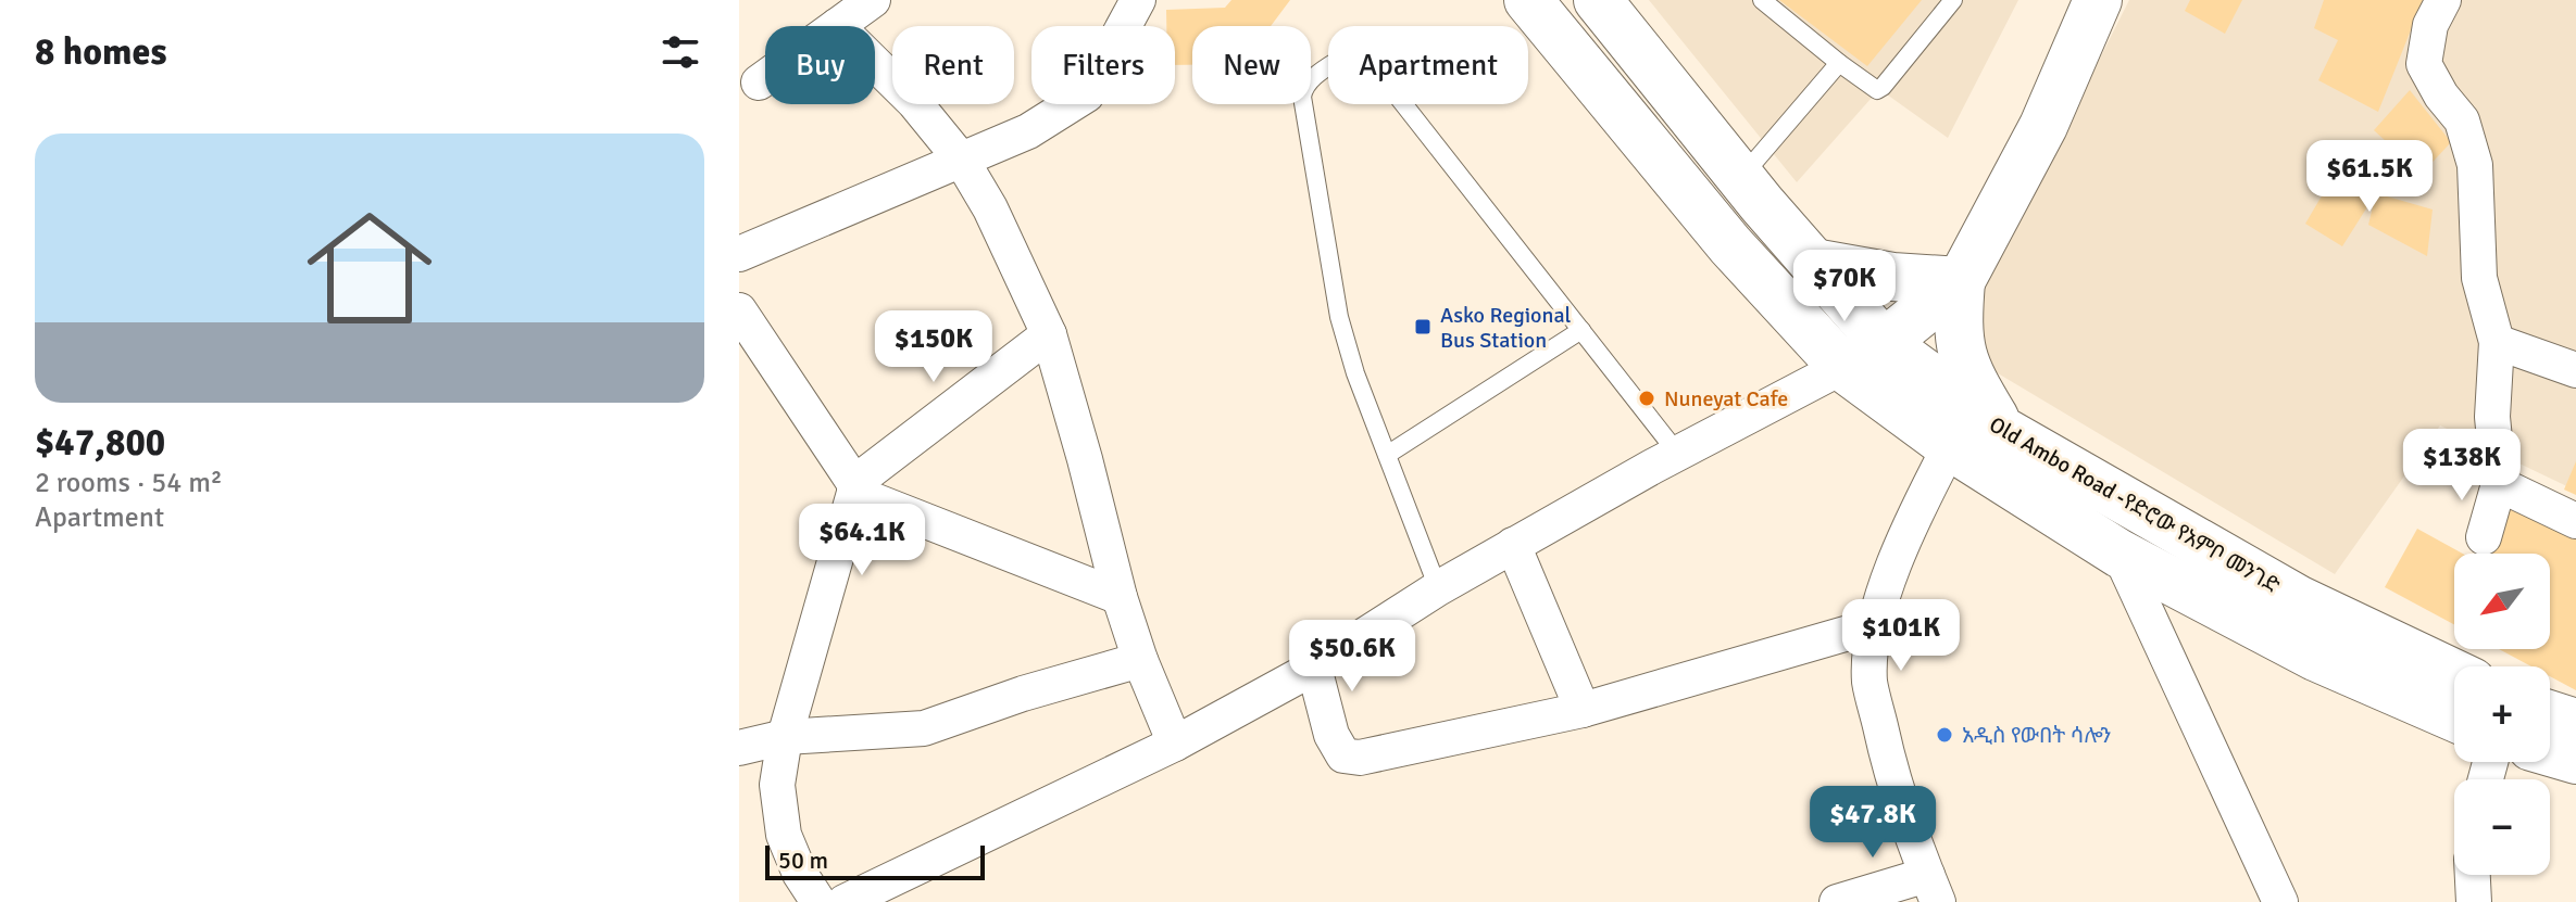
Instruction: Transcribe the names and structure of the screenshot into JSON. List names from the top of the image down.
{
  "streets": {
    "main road": ["Old Ambo Road -የድሮው የአምቦ መንገድ"]
  },
  "places": {
    "transit": ["Asko Regional Bus Station"],
    "other": ["Nuneyat Cafe", "አዲስ የውበት ሳሎን"]
  },
  "scale_bar": "50 m",
  "north": "bottom left",
  "page": {
    "heading": "8 homes",
    "chip": [
      "Buy",
      "Rent",
      "Filters",
      "New",
      "Apartment"
    ],
    "list": [
      {
        "name": "$47,800",
        "note": "2 rooms · 54 m² · Apartment"
      }
    ],
    "price": [
      "$61.5K",
      "$70K",
      "$150K",
      "$138K",
      "$64.1K",
      "$101K",
      "$50.6K",
      "$47.8K"
    ],
    "map_buttons": ["+", "−"],
    "scale": "50 m"
  }
}
